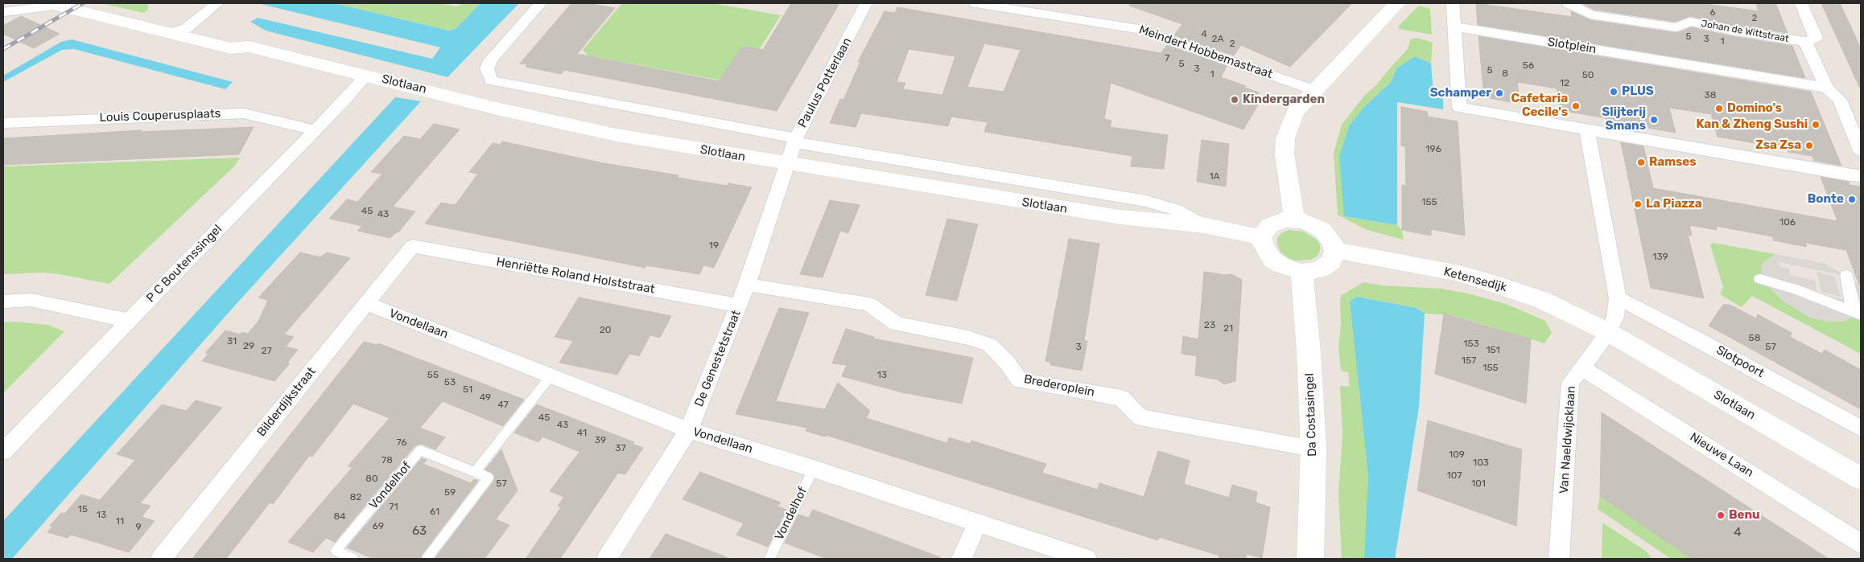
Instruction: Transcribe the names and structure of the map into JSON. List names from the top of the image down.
{
  "streets": {
    "street": [
      "Johan de Wittstraat",
      "Slotplein",
      "Meindert Hobbemastraat",
      "Paulus Potterlaan",
      "Slotlaan",
      "Louis Couperusplaats",
      "P C Boutenssingel",
      "Henriëtte Roland Holststraat",
      "Ketensedijk",
      "Vondellaan",
      "De Genestetstraat",
      "Slotpoort",
      "Brederoplein",
      "Bilderdijkstraat",
      "Da Costasingel",
      "Van Naeldwijcklaan",
      "Nieuwe Laan"
    ],
    "lane": ["Vondelhof"]
  },
  "crossings": [
    ["Paulus Potterlaan", "Slotlaan"],
    ["Paulus Potterlaan", "De Genestetstraat"],
    ["Slotlaan", "P C Boutenssingel"],
    ["Slotlaan", "Ketensedijk"],
    ["Slotlaan", "De Genestetstraat"],
    ["Slotlaan", "Da Costasingel"],
    ["Slotlaan", "Van Naeldwijcklaan"],
    ["Louis Couperusplaats", "P C Boutenssingel"],
    ["Henriëtte Roland Holststraat", "De Genestetstraat"],
    ["Henriëtte Roland Holststraat", "Bilderdijkstraat"],
    ["Ketensedijk", "Da Costasingel"],
    ["Ketensedijk", "Van Naeldwijcklaan"],
    ["Vondellaan", "De Genestetstraat"],
    ["Vondellaan", "Bilderdijkstraat"],
    ["Vondellaan", "Vondelhof"],
    ["De Genestetstraat", "Brederoplein"],
    ["Brederoplein", "Da Costasingel"],
    ["Van Naeldwijcklaan", "Nieuwe Laan"]
  ],
  "places": [
    "PLUS",
    "Schamper",
    "Kindergarden",
    "Cafetaria Cecile's",
    "Domino's",
    "Slijterij Smans",
    "Kan & Zheng Sushi",
    "Zsa Zsa",
    "Ramses",
    "Bonte",
    "La Piazza",
    "Benu"
  ],
  "house_numbers": [
    "6",
    "2",
    "4",
    "5",
    "2A",
    "3",
    "1",
    "2",
    "7",
    "5",
    "56",
    "3",
    "5",
    "8",
    "1",
    "50",
    "12",
    "38",
    "196",
    "1A",
    "155",
    "45",
    "43",
    "106",
    "19",
    "139",
    "23",
    "21",
    "20",
    "58",
    "31",
    "153",
    "29",
    "3",
    "57",
    "151",
    "27",
    "157",
    "155",
    "55",
    "13",
    "53",
    "51",
    "49",
    "47",
    "45",
    "43",
    "41",
    "39",
    "76",
    "37",
    "109",
    "78",
    "103",
    "107",
    "80",
    "57",
    "101",
    "59",
    "82",
    "71",
    "15",
    "61",
    "13",
    "84",
    "11",
    "69",
    "9",
    "63",
    "4"
  ]
}
